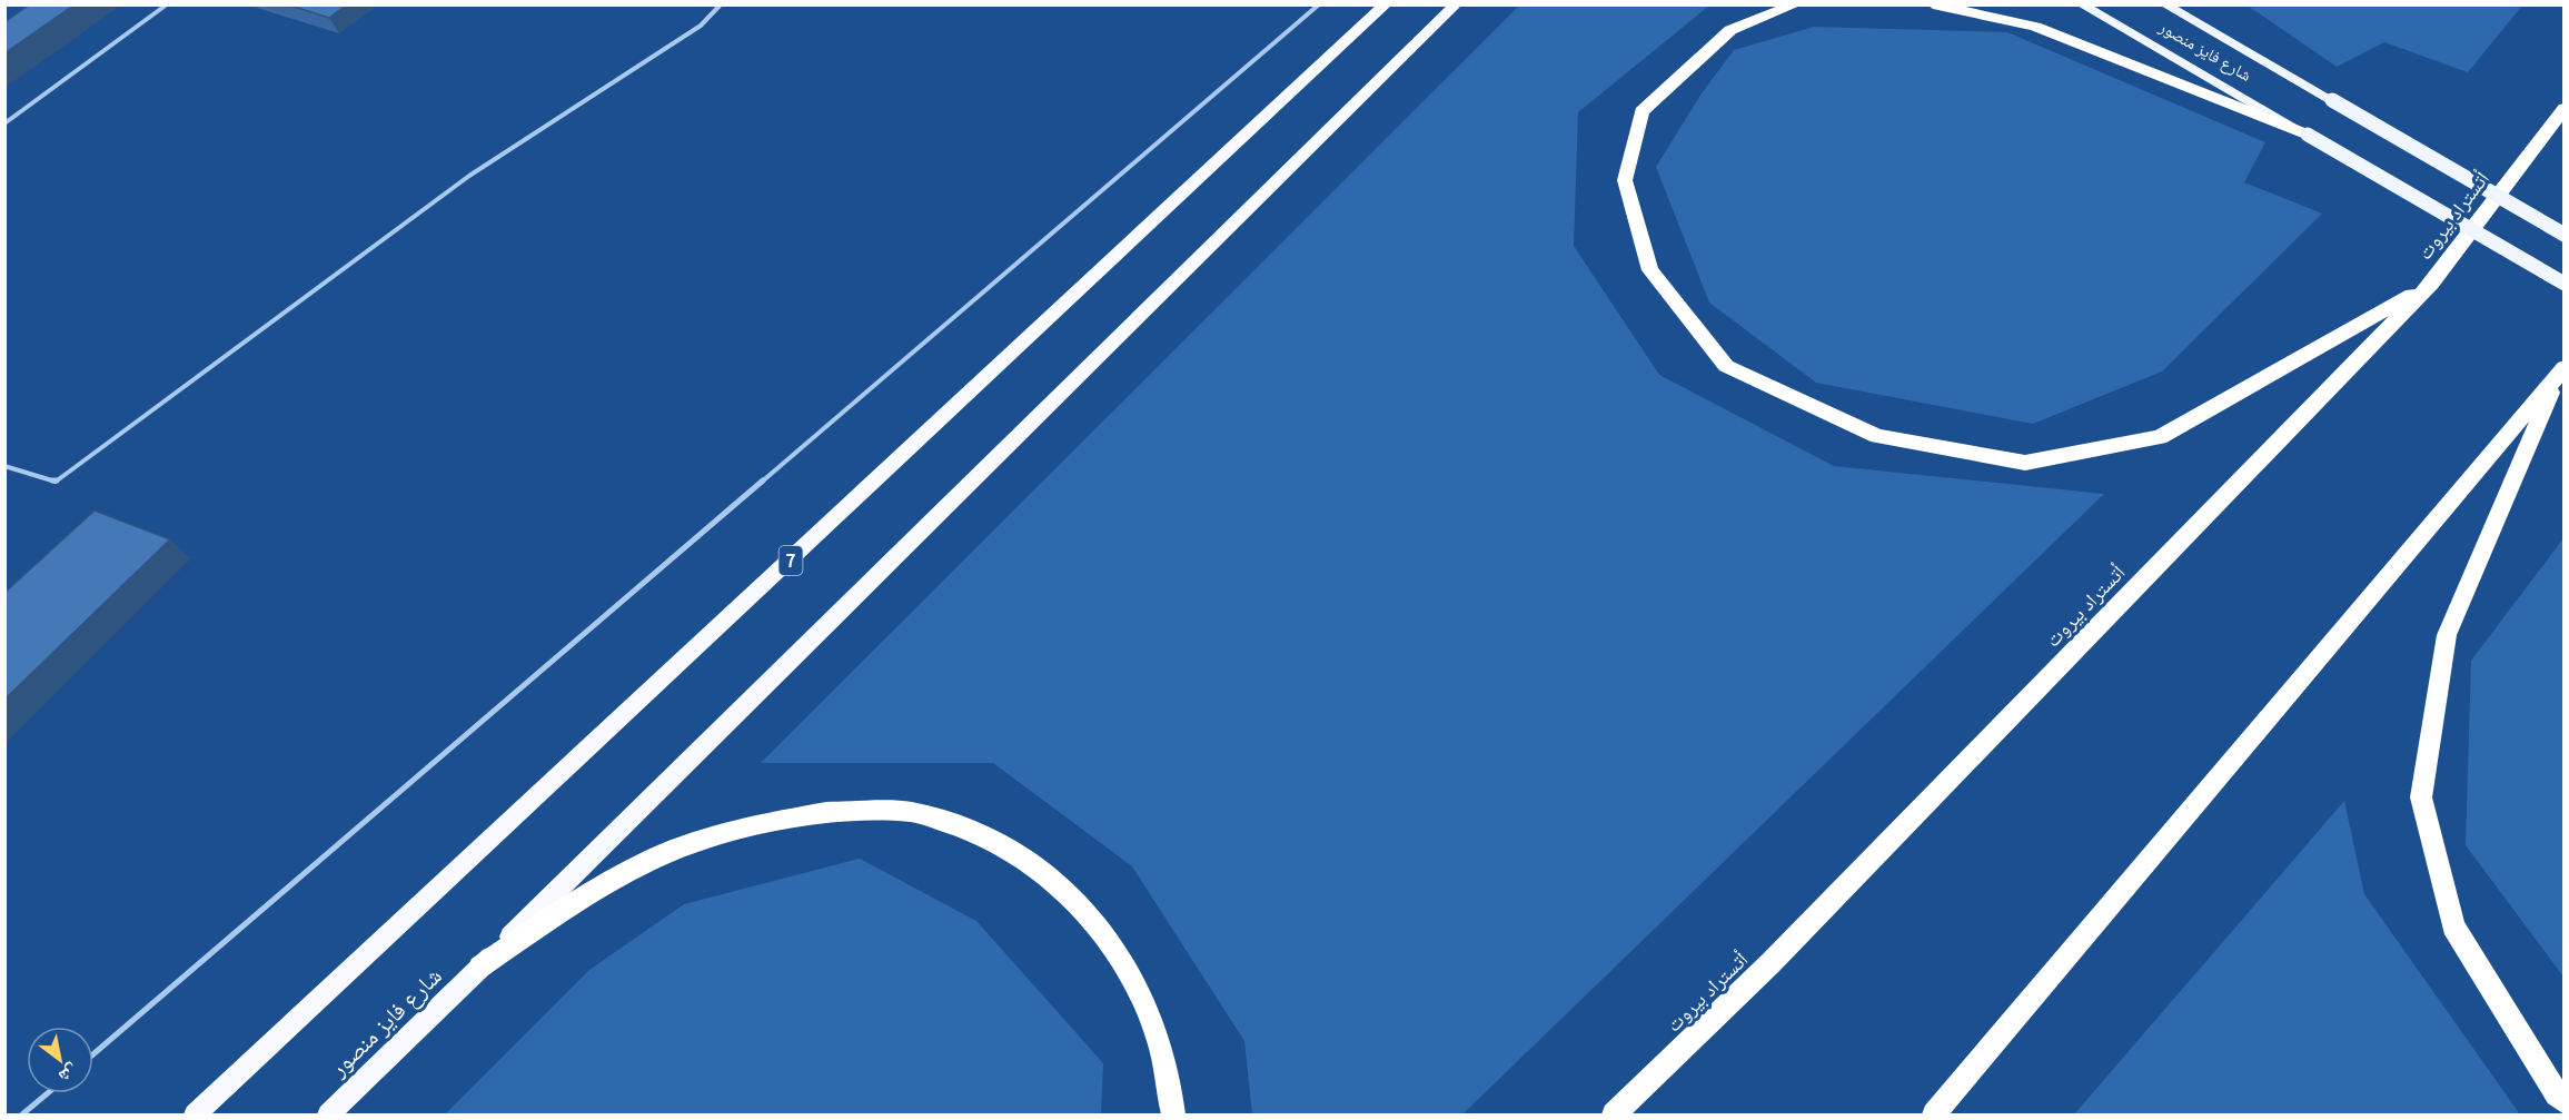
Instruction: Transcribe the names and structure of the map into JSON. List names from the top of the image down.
{
  "streets": {
    "highway": ["شارع فايز منصور", "أتستراد بيروت", "7"]
  },
  "north": "bottom right"
}
